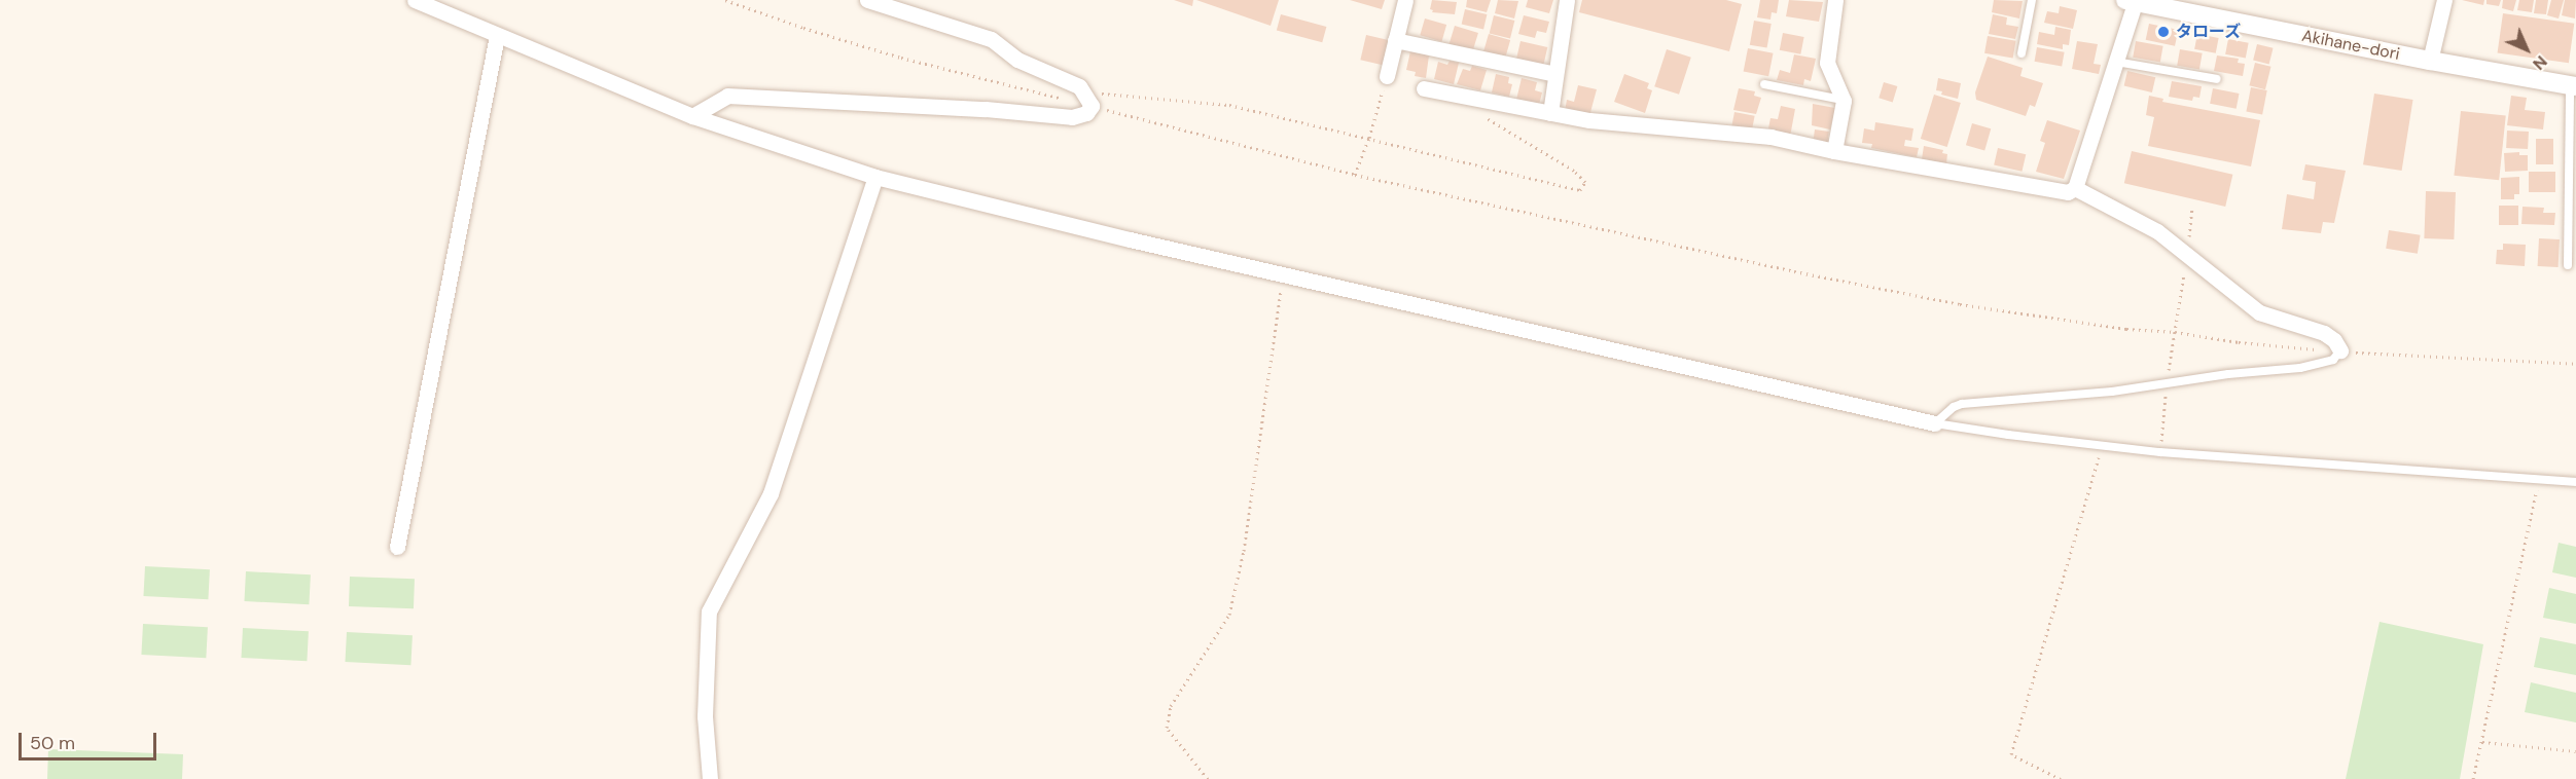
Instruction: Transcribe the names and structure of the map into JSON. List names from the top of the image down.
{
  "streets": {
    "street": ["Akihane-dori"]
  },
  "places": ["タローズ"],
  "scale_bar": "50 m",
  "north": "bottom right"
}
